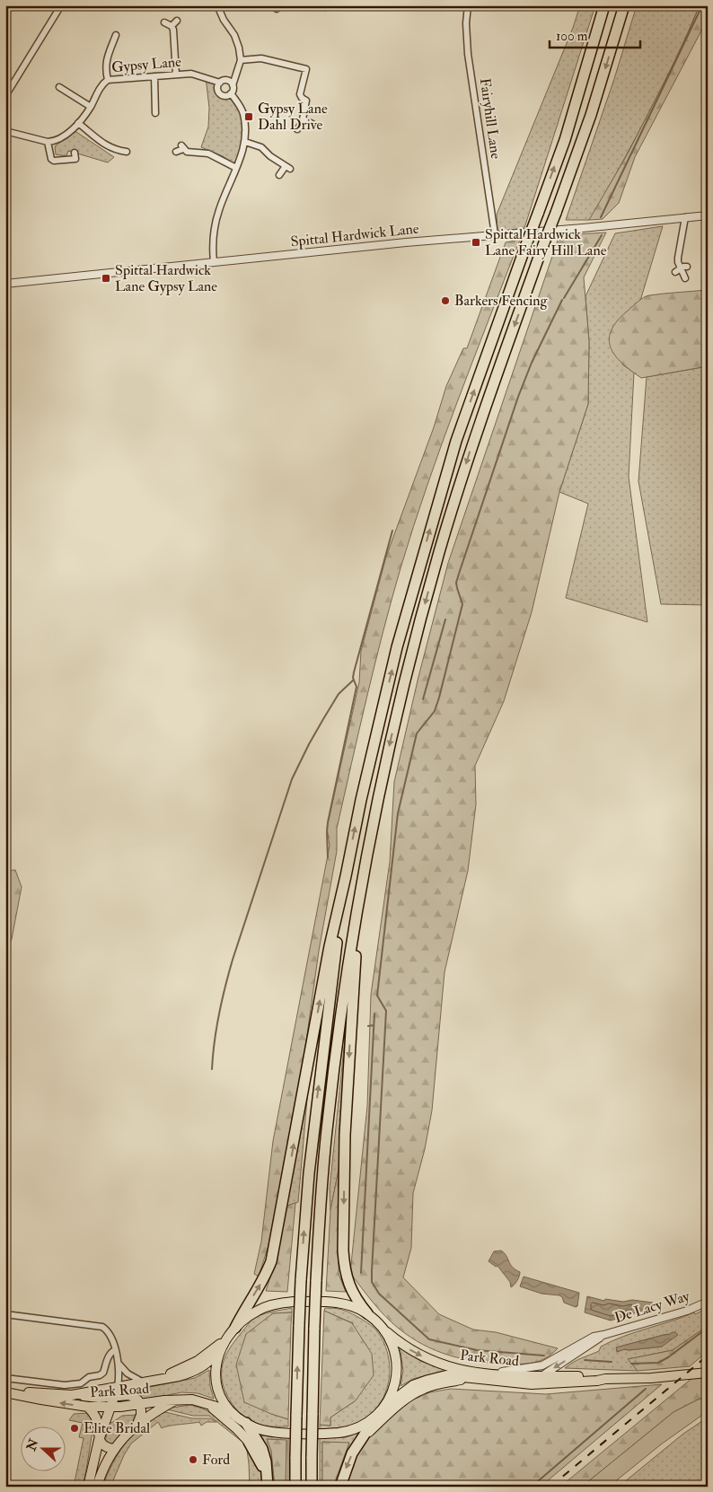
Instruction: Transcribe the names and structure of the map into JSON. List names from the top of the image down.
{
  "streets": {
    "main road": ["Park Road"],
    "street": [
      "Gypsy Lane",
      "Fairyhill Lane",
      "Spittal Hardwick Lane",
      "De Lacy Way"
    ]
  },
  "crossings": [
    ["Fairyhill Lane", "Spittal Hardwick Lane"],
    ["De Lacy Way", "Park Road"]
  ],
  "places": {
    "transit": ["Gypsy Lane Dahl Drive", "Spittal Hardwick Lane Fairy Hill Lane", "Spittal Hardwick Lane Gypsy Lane"],
    "other": ["Barkers Fencing", "Elite Bridal", "Ford"]
  },
  "scale_bar": "100 m",
  "north": "left"
}
